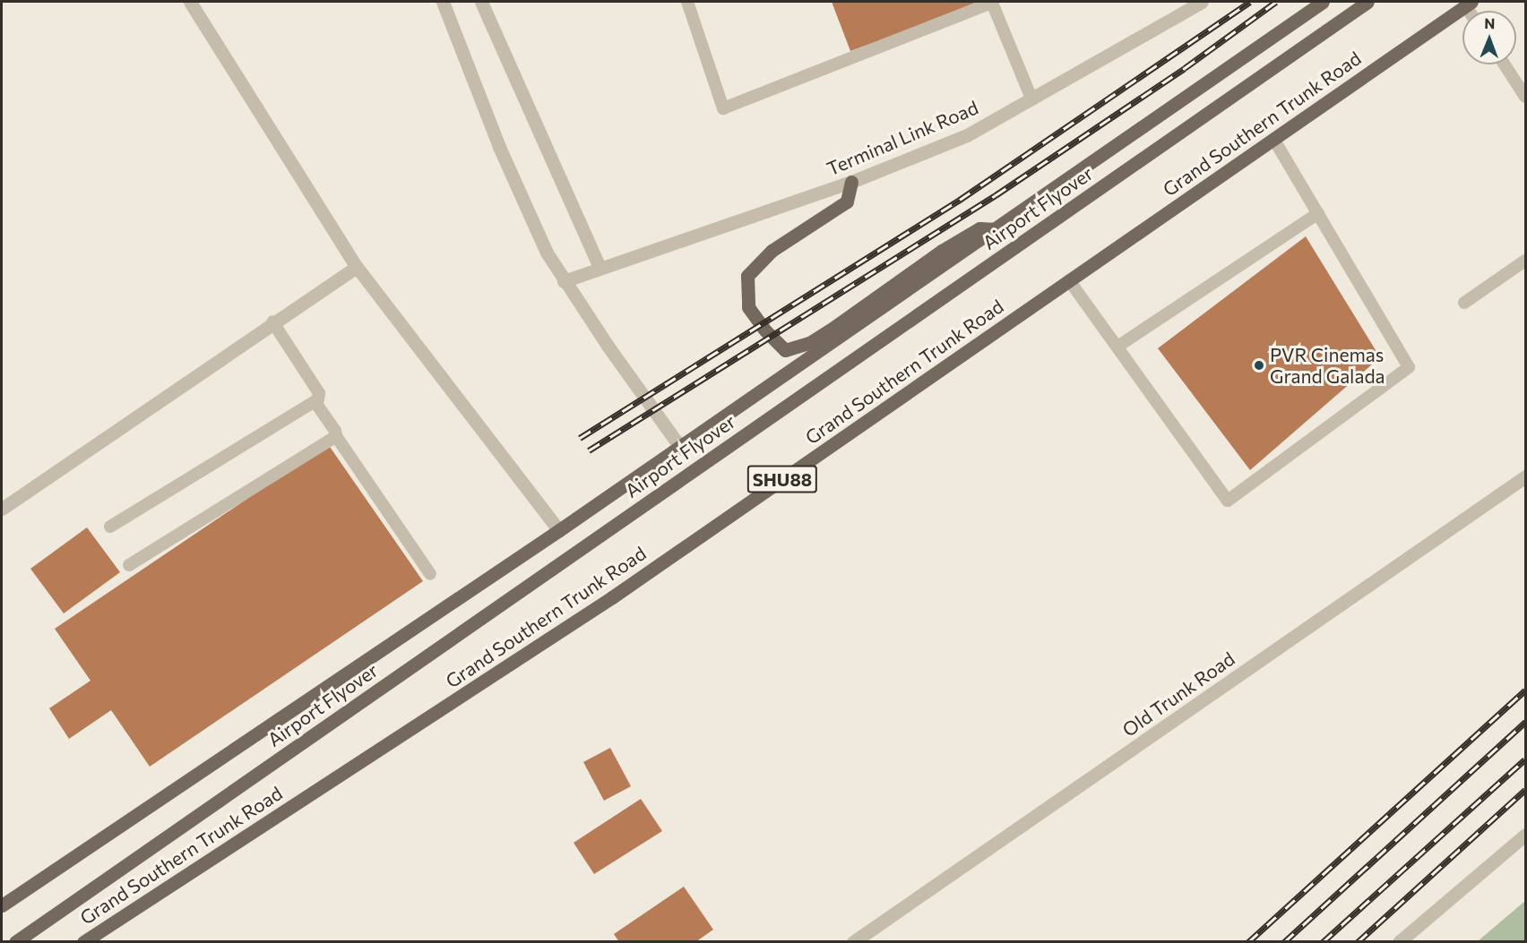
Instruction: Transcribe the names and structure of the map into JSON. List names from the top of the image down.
{
  "streets": {
    "main road": ["Grand Southern Trunk Road", "Airport Flyover", "SHU88"],
    "street": ["Terminal Link Road", "Old Trunk Road"]
  },
  "places": ["PVR Cinemas Grand Galada"],
  "north": "top"
}
